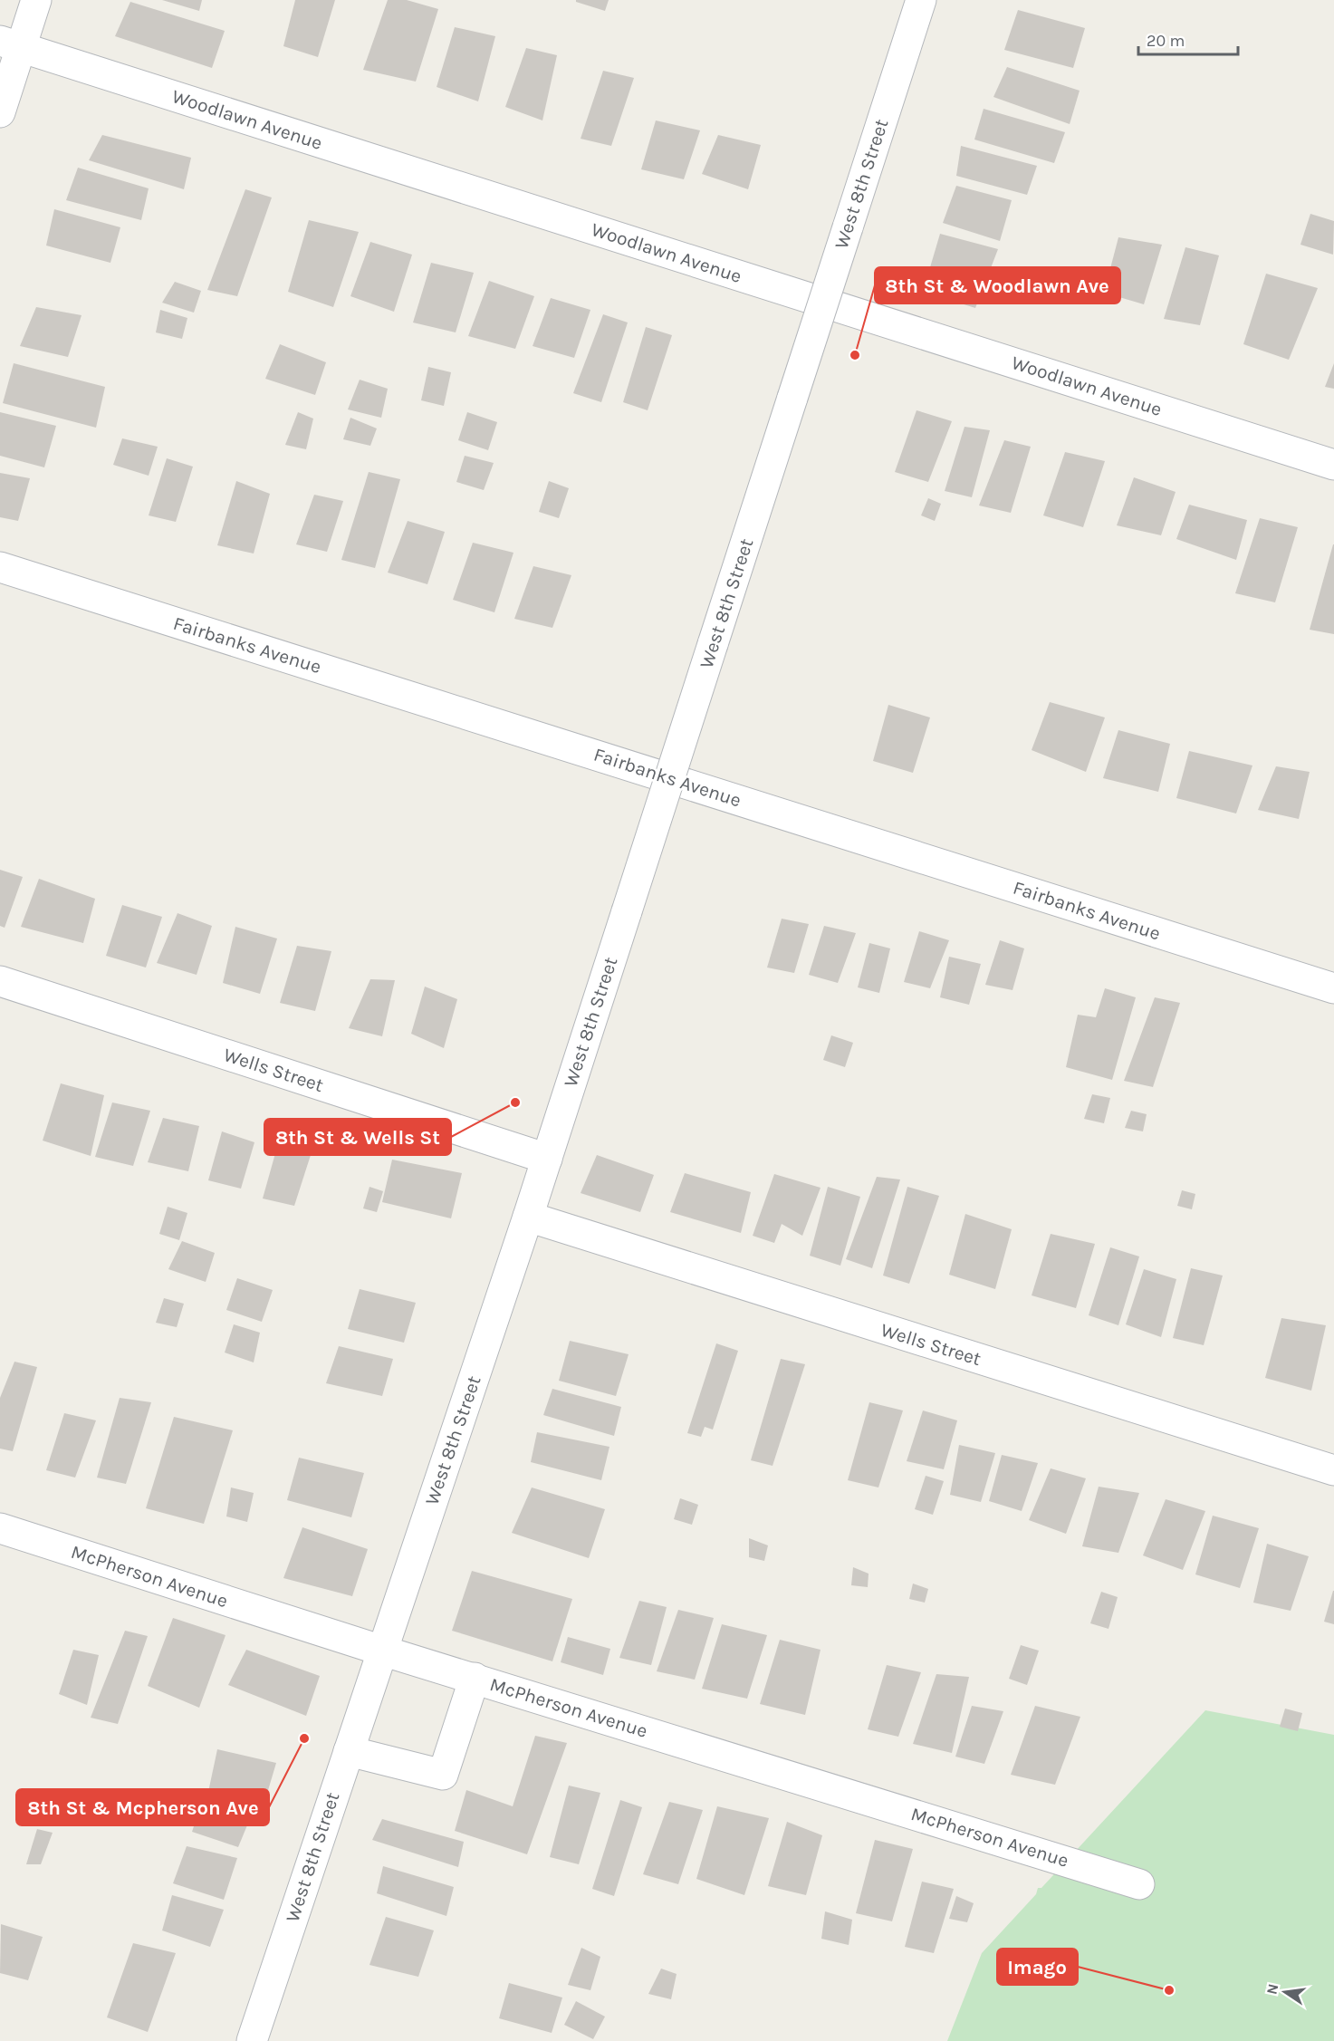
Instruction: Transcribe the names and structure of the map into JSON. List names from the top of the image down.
{
  "streets": {
    "street": [
      "Woodlawn Avenue",
      "West 8th Street",
      "Fairbanks Avenue",
      "Wells Street",
      "McPherson Avenue"
    ]
  },
  "crossings": [
    ["West 8th Street", "Wells Street"],
    ["West 8th Street", "McPherson Avenue"]
  ],
  "places": [
    "8th St & Woodlawn Ave",
    "8th St & Wells St",
    "8th St & Mcpherson Ave",
    "Imago"
  ],
  "scale_bar": "20 m",
  "north": "left"
}
